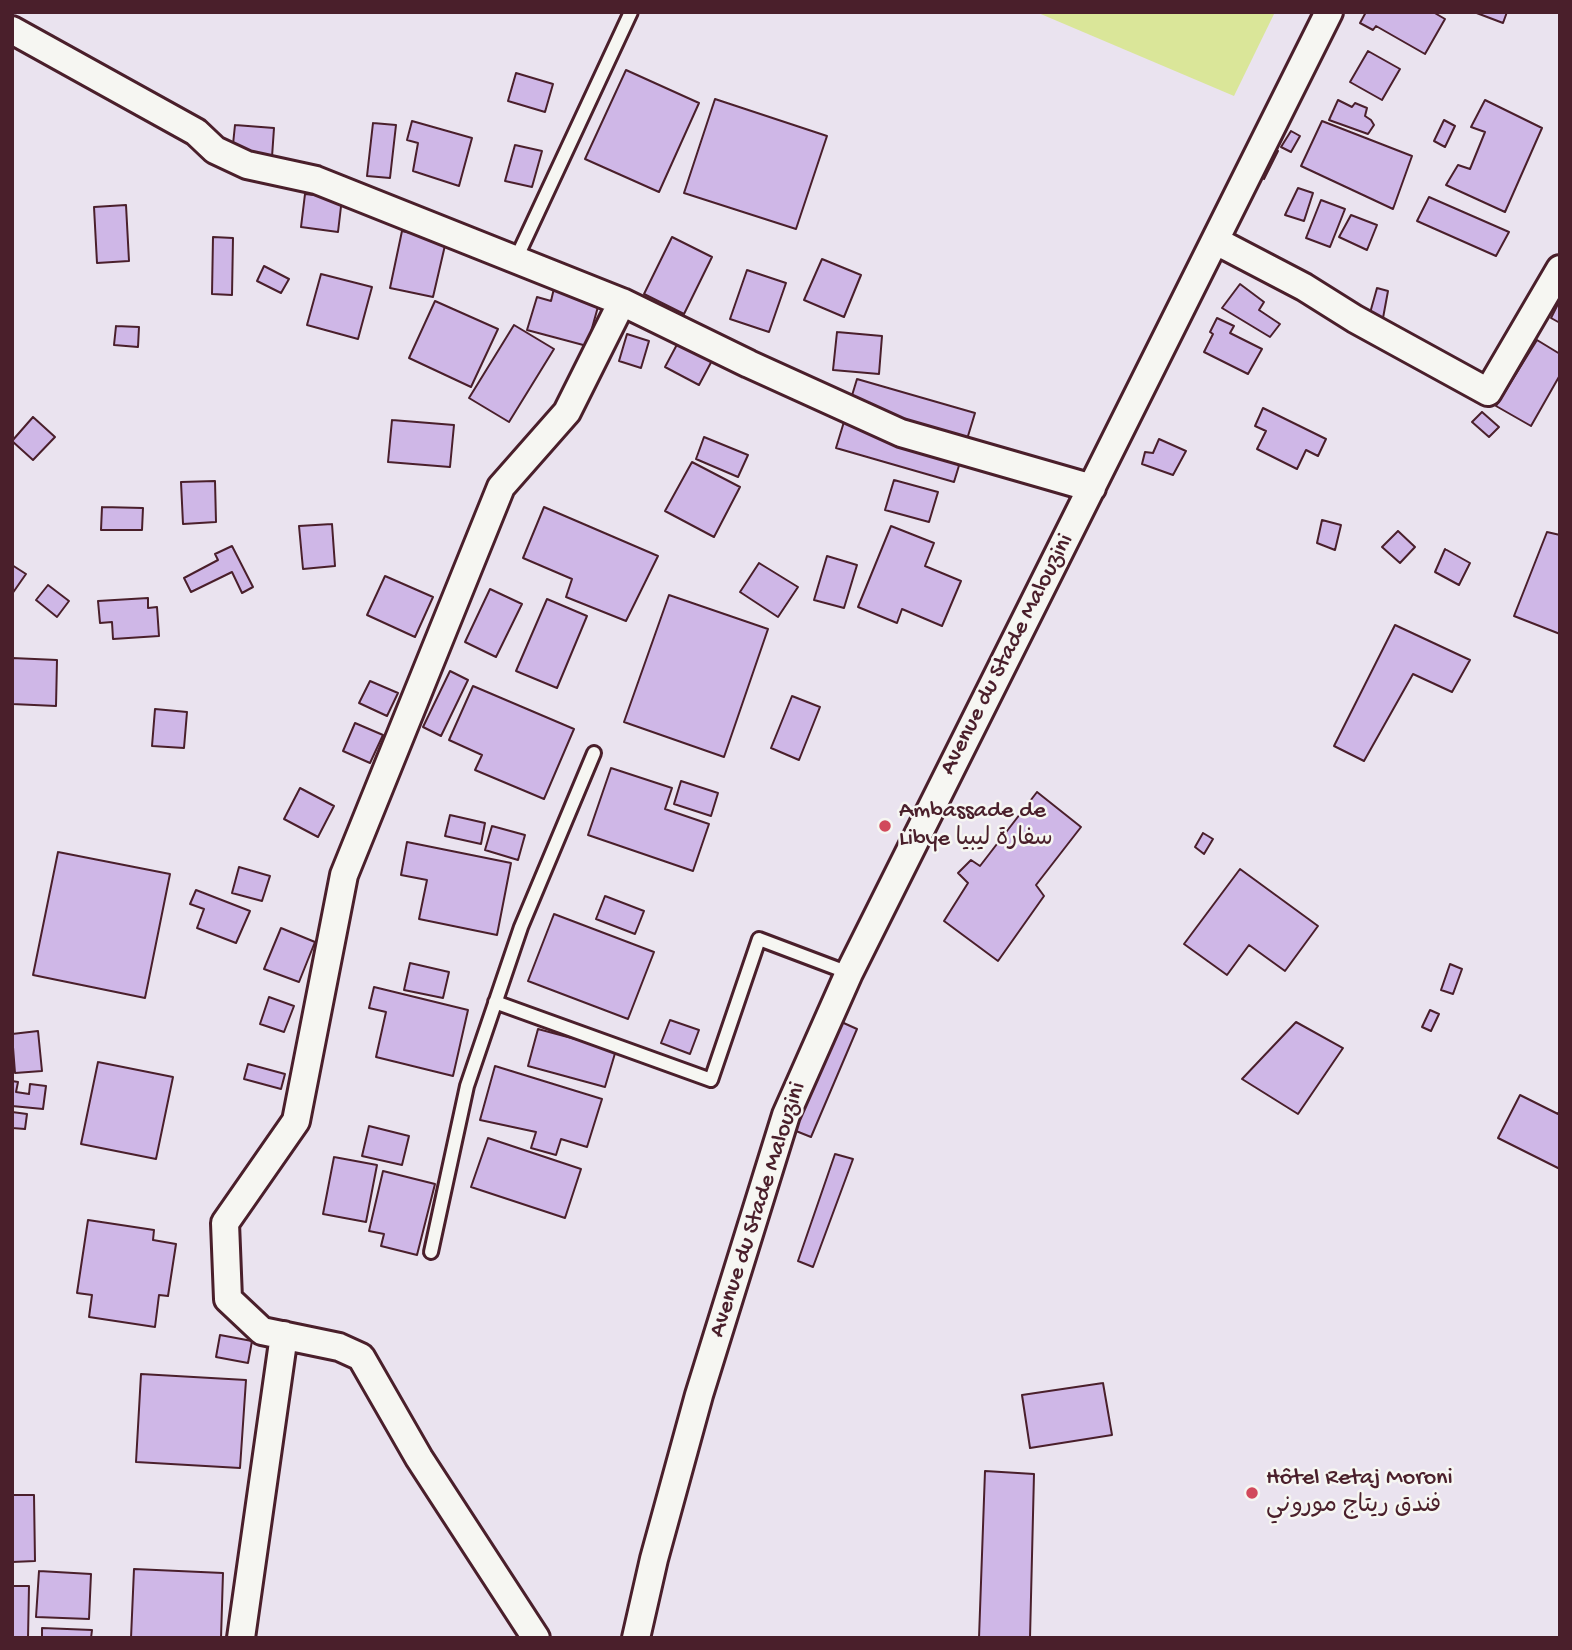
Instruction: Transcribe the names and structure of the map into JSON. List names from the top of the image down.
{
  "streets": {
    "street": ["Avenue du Stade Malouzini"]
  },
  "places": ["Ambassade de Libye سفارة ليبيا", "Hôtel Retaj Moroni فندق ريتاج موروني"]
}
